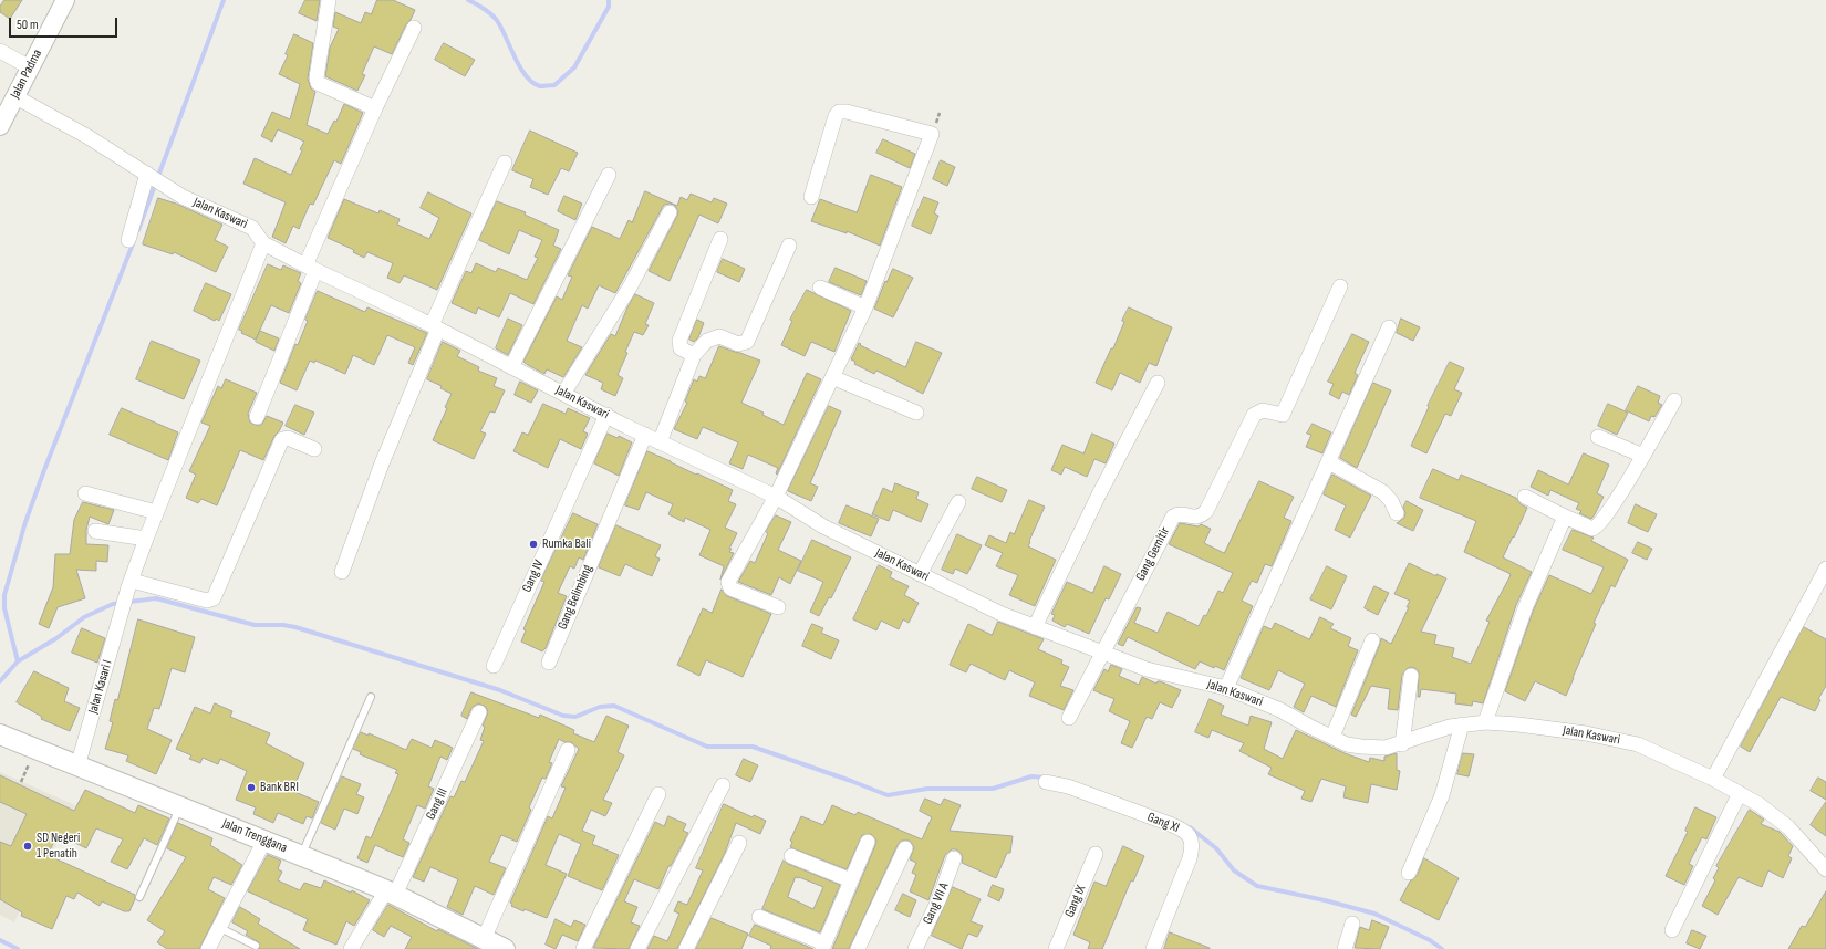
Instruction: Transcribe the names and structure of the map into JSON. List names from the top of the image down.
{
  "streets": {
    "main road": ["Jalan Trenggana"],
    "street": [
      "Jalan Padma",
      "Jalan Kaswari",
      "Gang Gemitir",
      "Gang IV",
      "Gang Belimbing",
      "Jalan Kasari I",
      "Gang III",
      "Gang XI",
      "Gang IX",
      "Gang VII A"
    ]
  },
  "crossings": [
    ["Jalan Padma", "Jalan Kaswari"],
    ["Jalan Kaswari", "Gang Gemitir"],
    ["Jalan Kaswari", "Gang IV"],
    ["Jalan Kaswari", "Gang Belimbing"],
    ["Jalan Kaswari", "Jalan Kasari I"],
    ["Jalan Kasari I", "Jalan Trenggana"],
    ["Gang III", "Jalan Trenggana"]
  ],
  "places": ["Rumka Bali", "Bank BRI", "SD Negeri 1 Penatih"],
  "scale_bar": "50 m"
}
